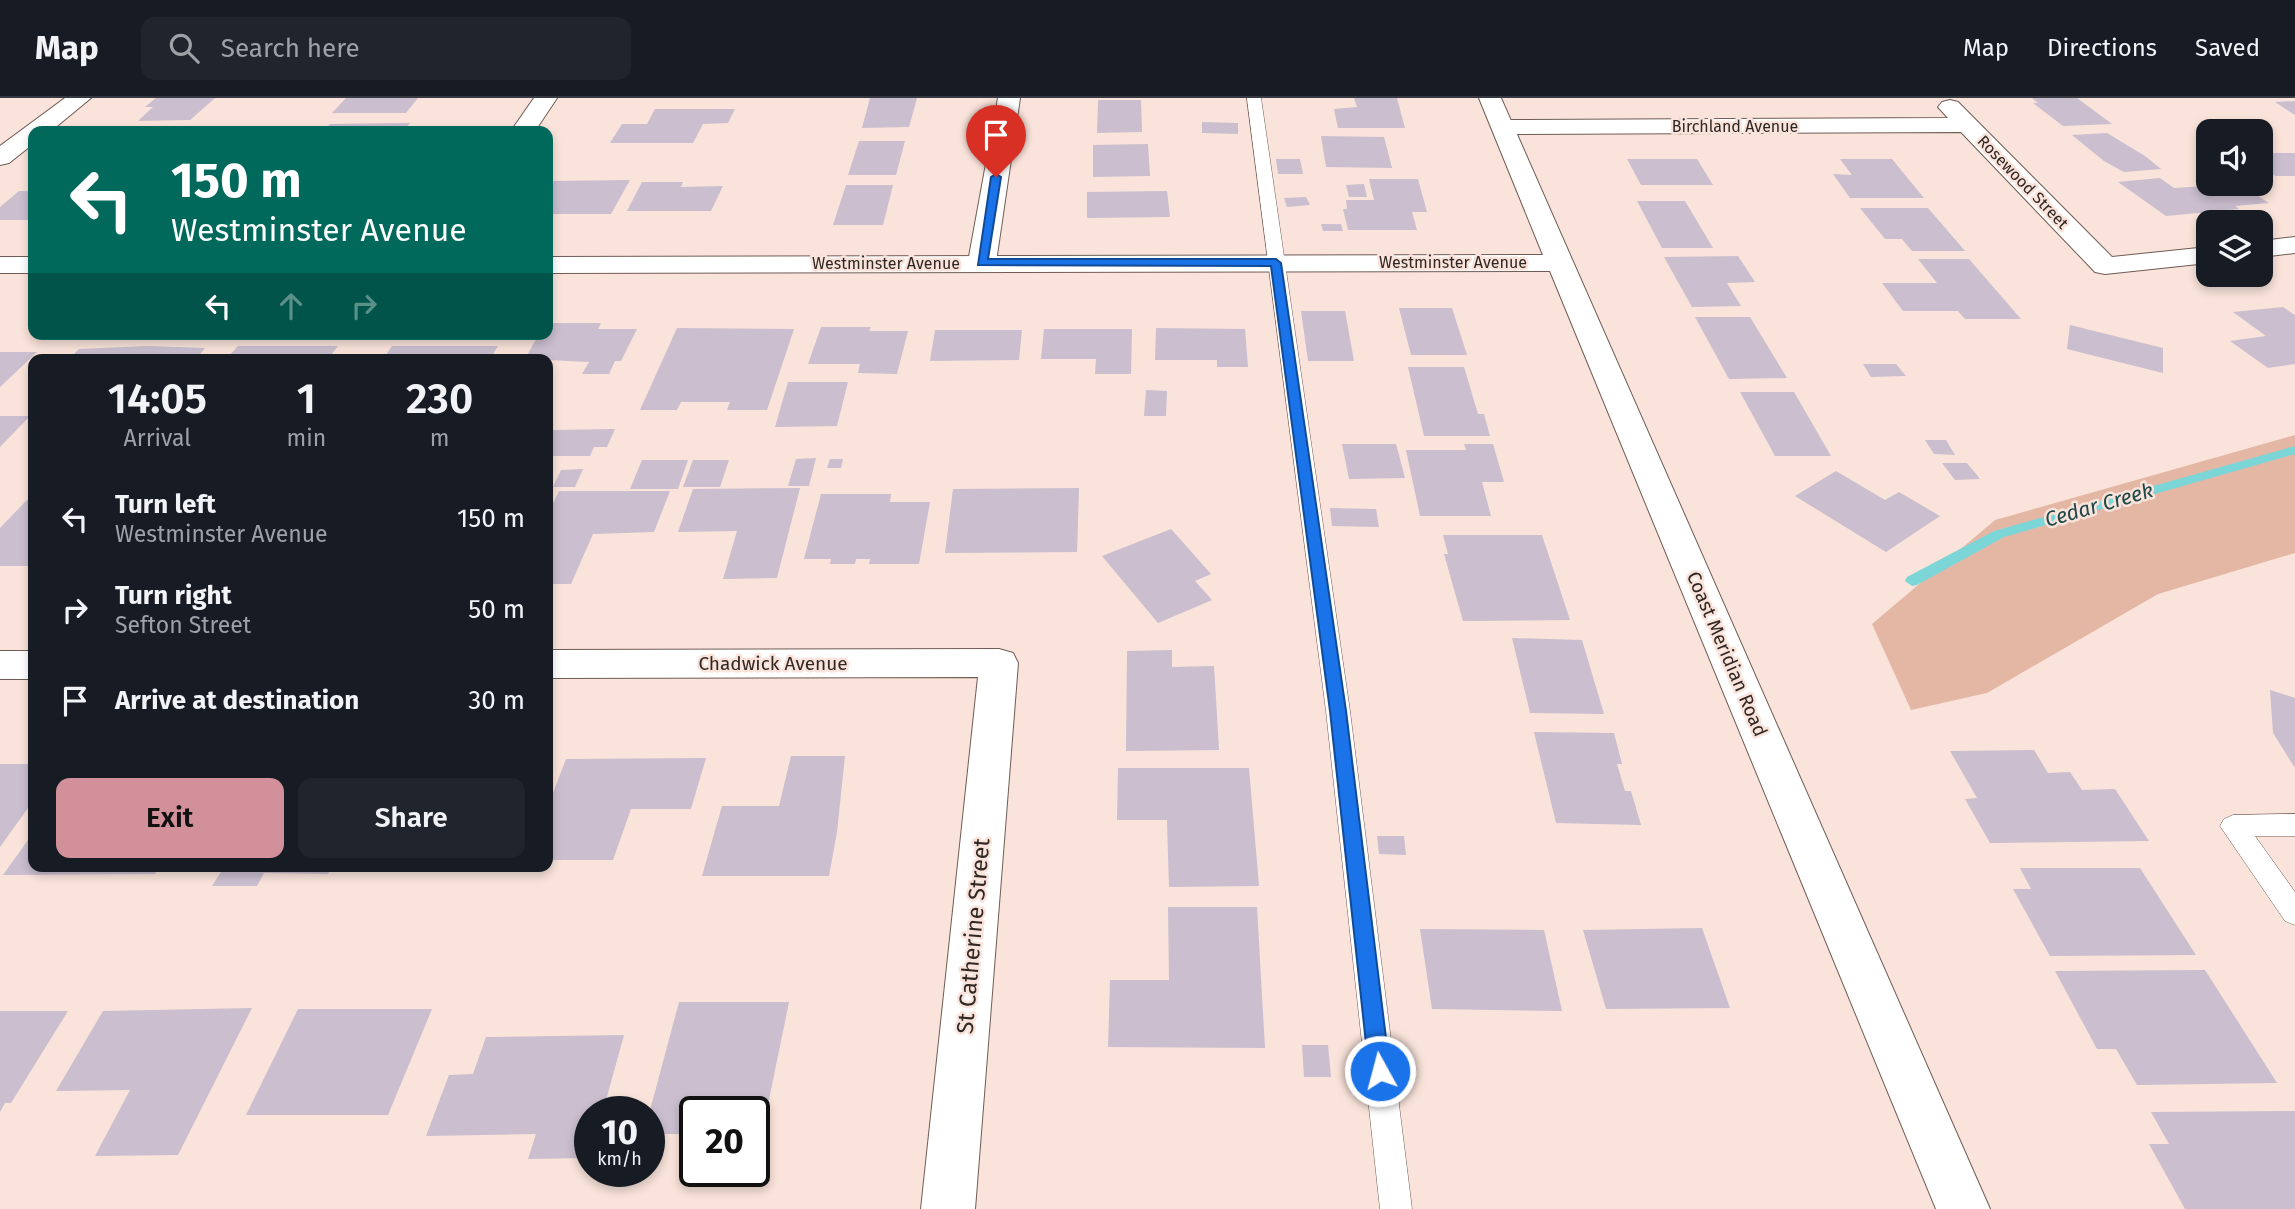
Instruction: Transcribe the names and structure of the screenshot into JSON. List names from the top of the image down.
{
  "streets": {
    "street": [
      "Birchland Avenue",
      "Rosewood Street",
      "Westminster Avenue",
      "Coast Meridian Road",
      "Chadwick Avenue",
      "St Catherine Street"
    ]
  },
  "crossings": [
    ["Birchland Avenue", "Rosewood Street"],
    ["Birchland Avenue", "Coast Meridian Road"],
    ["Westminster Avenue", "Coast Meridian Road"],
    ["Chadwick Avenue", "St Catherine Street"]
  ],
  "water": ["Cedar Creek"],
  "page": {
    "header": "Map",
    "search": "Search here",
    "nav": ["Map", "Directions", "Saved"],
    "turn": ["150 m", "Westminster Avenue"],
    "eta": [
      "14:05",
      "Arrival",
      "1",
      "min",
      "230",
      "m"
    ],
    "list": [
      {
        "name": "Turn left",
        "note": "Westminster Avenue",
        "value": "150 m"
      },
      {
        "name": "Turn right",
        "note": "Sefton Street",
        "value": "50 m"
      },
      {
        "name": "Arrive at destination",
        "value": "30 m"
      }
    ],
    "buttons": ["Exit", "Share"],
    "speed": "10 km/h",
    "limit": "20"
  }
}
